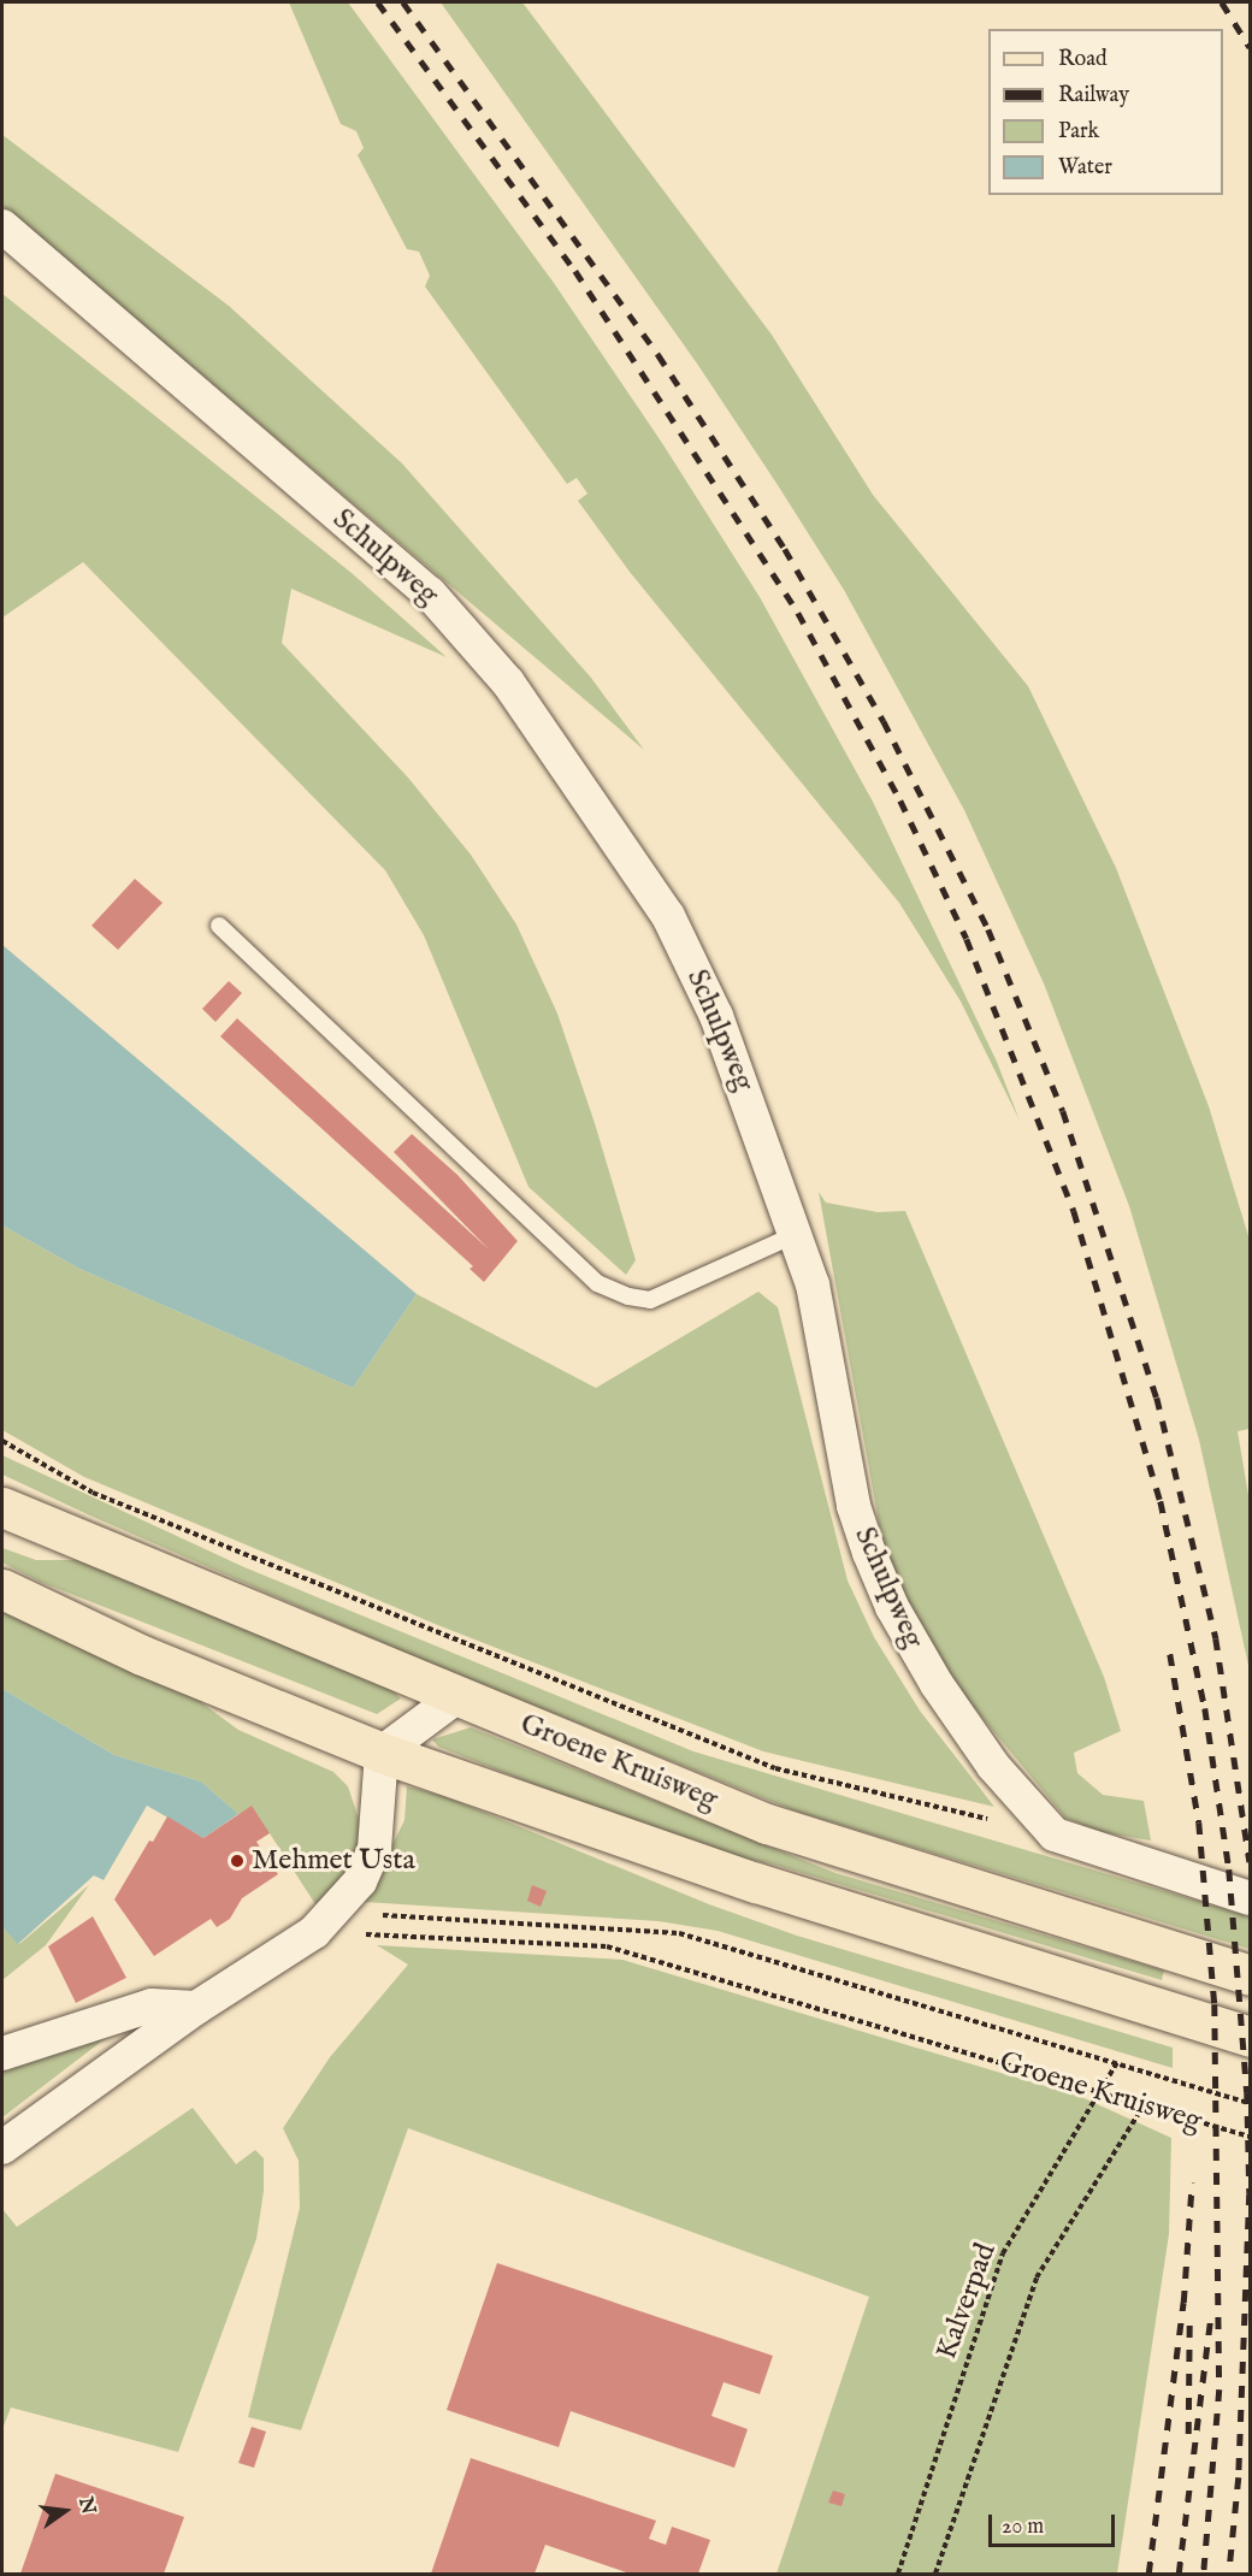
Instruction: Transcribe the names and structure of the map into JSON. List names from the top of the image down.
{
  "streets": {
    "main road": ["Groene Kruisweg"],
    "street": ["Schulpweg"],
    "path": ["Kalverpad"]
  },
  "crossings": [
    ["Schulpweg", "Groene Kruisweg"],
    ["Groene Kruisweg", "Kalverpad"]
  ],
  "places": ["Mehmet Usta"],
  "legend": [
    "Road",
    "Railway",
    "Park",
    "Water"
  ],
  "scale_bar": "20 m",
  "north": "right"
}
